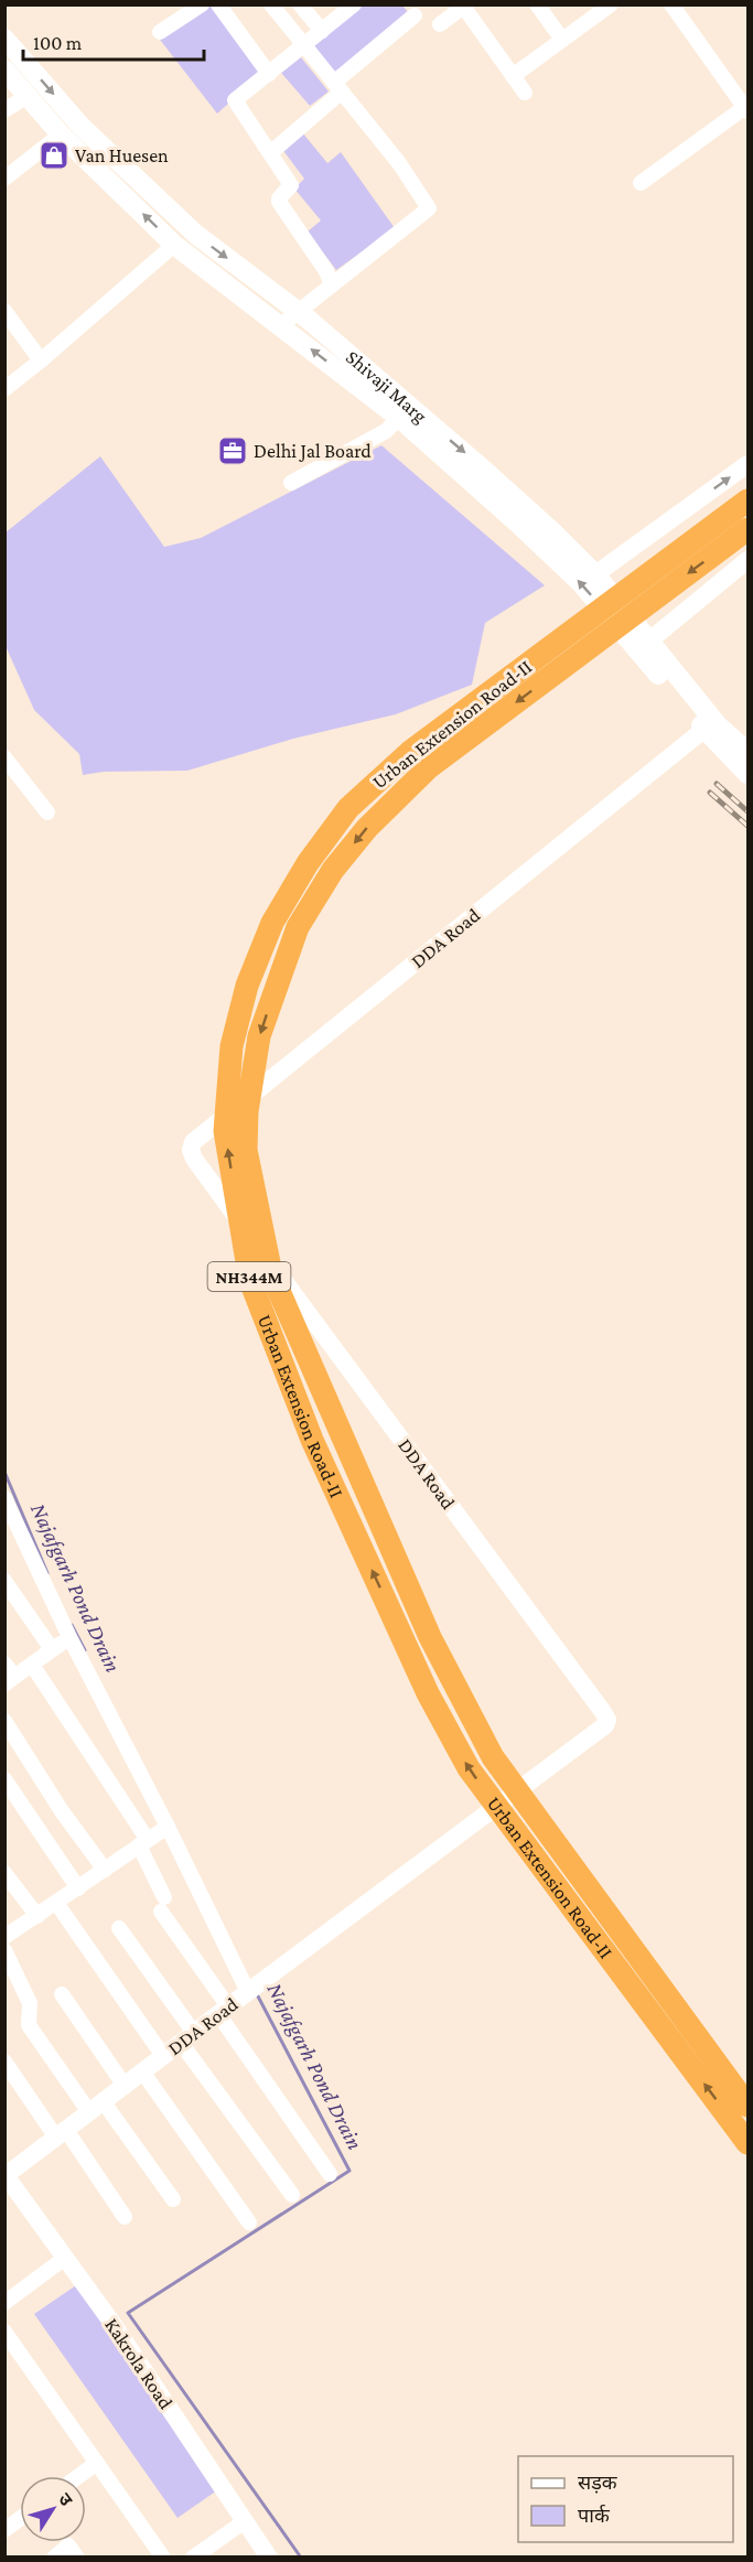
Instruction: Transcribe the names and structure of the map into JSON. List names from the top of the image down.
{
  "streets": {
    "highway": ["Urban Extension Road-II", "NH344M"],
    "main road": ["Shivaji Marg"],
    "street": ["DDA Road", "Kakrola Road"]
  },
  "crossings": [
    ["Shivaji Marg", "DDA Road"],
    ["DDA Road", "Kakrola Road"]
  ],
  "water": ["Najafgarh Pond Drain"],
  "places": {
    "shop": ["Van Huesen"],
    "office": ["Delhi Jal Board"]
  },
  "legend": ["सड़क", "पार्क"],
  "scale_bar": "100 m",
  "north": "top right"
}
